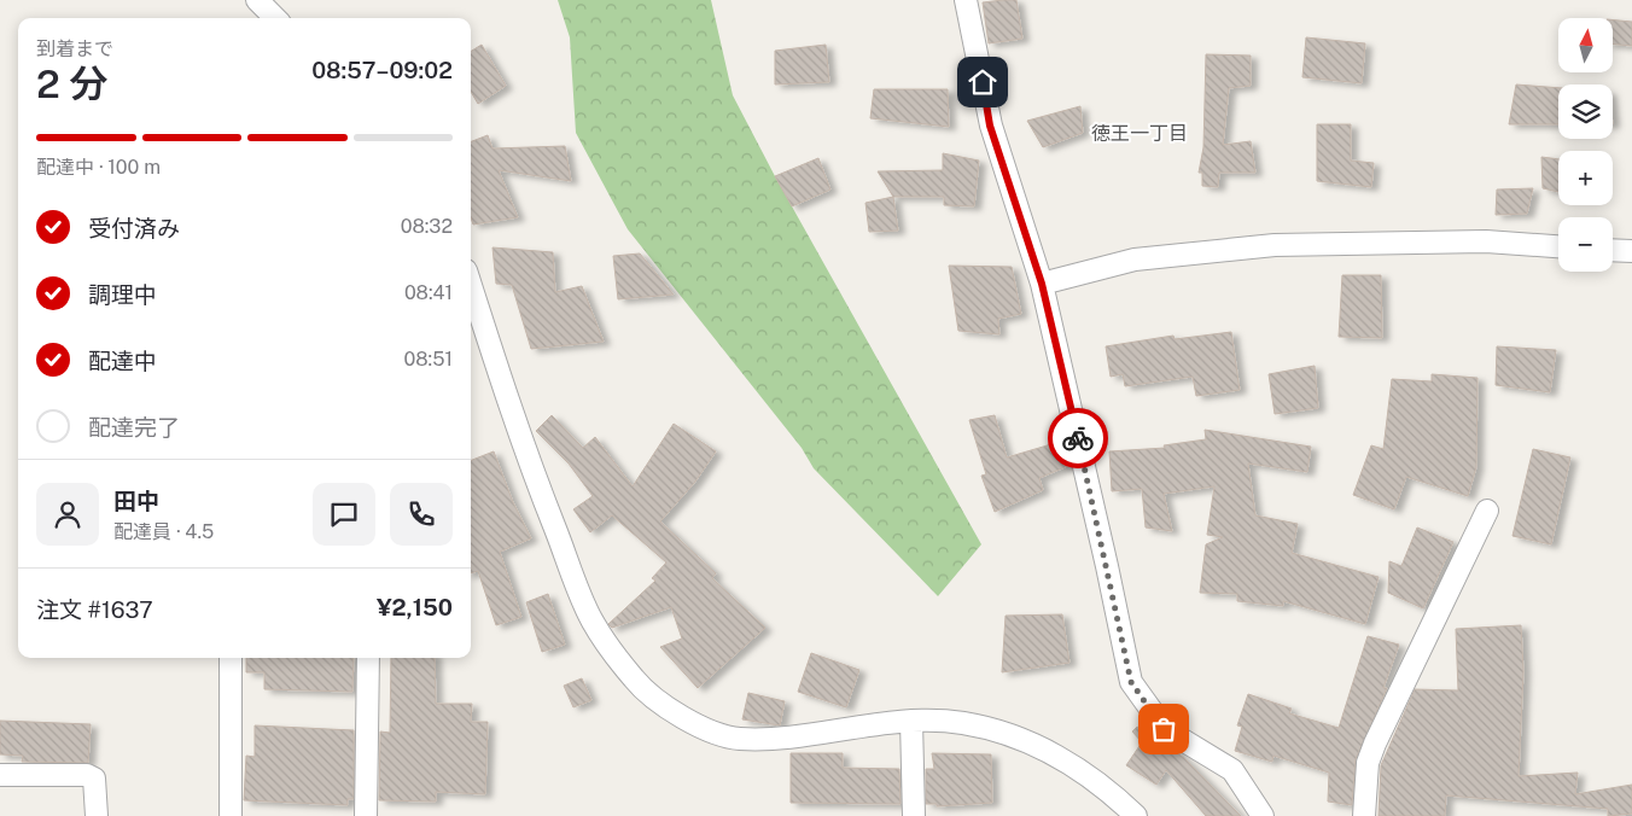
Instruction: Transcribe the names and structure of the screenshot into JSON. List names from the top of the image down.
{
  "districts": ["徳王一丁目"],
  "north": "top",
  "page": {
    "map_buttons": ["+", "−"],
    "heading": ["2 分", "到着まで", "08:57–09:02"],
    "panel": [
      "田中",
      "配達員 · 4.5",
      "注文 #1637",
      "¥2,150"
    ],
    "bar": "配達中 · 100 m",
    "list": [
      ["受付済み", "08:32"],
      ["調理中", "08:41"],
      ["配達中", "08:51"],
      "配達完了"
    ]
  }
}
